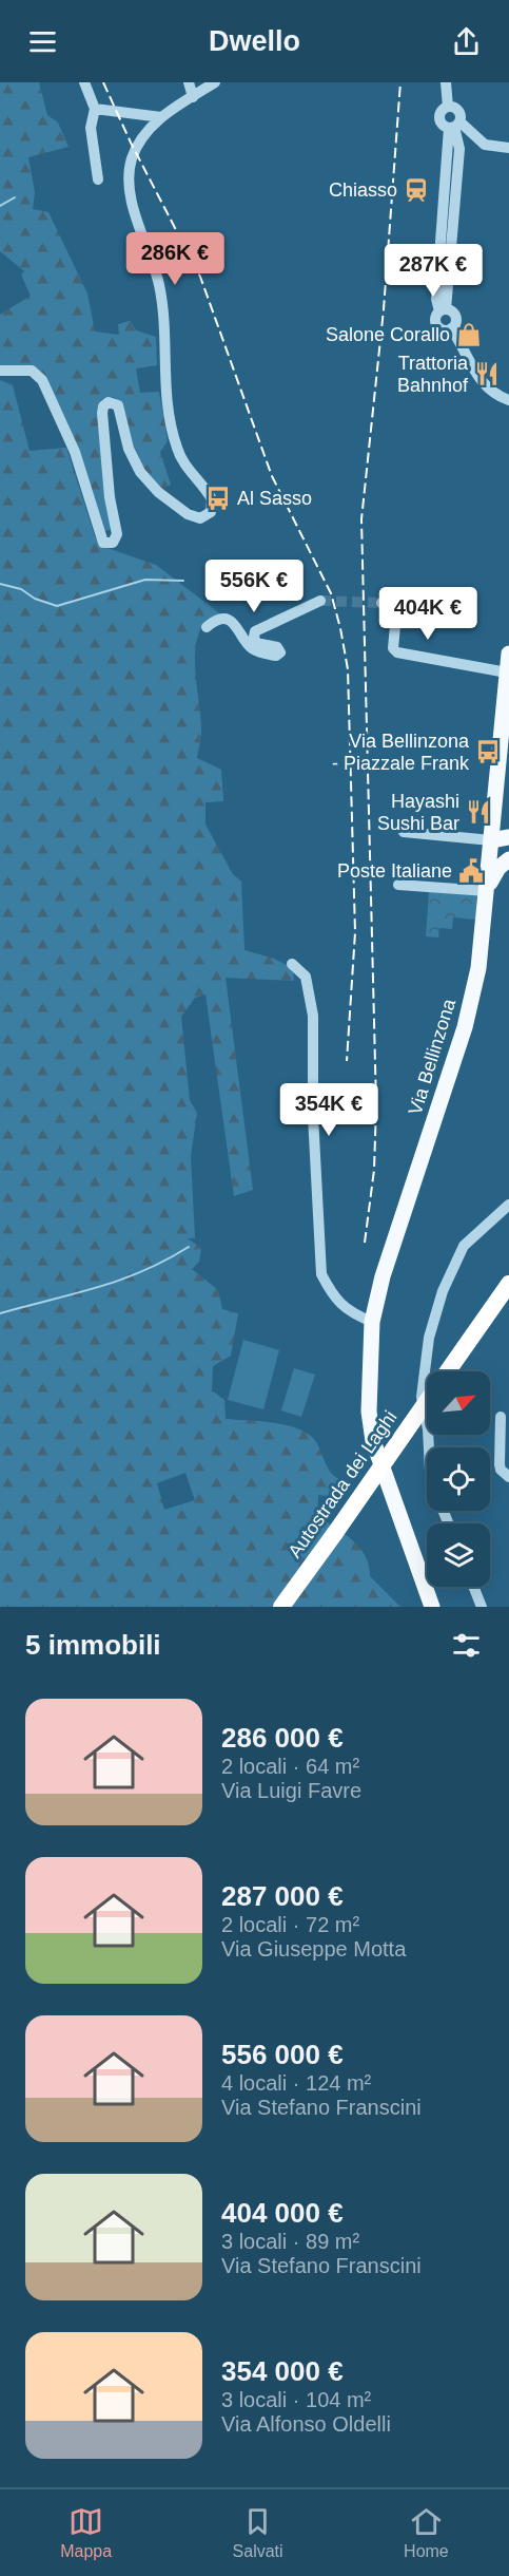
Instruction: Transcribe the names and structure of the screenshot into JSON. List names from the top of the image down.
{
  "streets": {
    "highway": ["Autostrada dei Laghi"],
    "main road": ["Via Bellinzona"]
  },
  "places": {
    "station": ["Chiasso"],
    "shop": ["Salone Corallo"],
    "restaurant": ["Trattoria Bahnhof", "Hayashi Sushi Bar"],
    "bus stop": ["Al Sasso", "Via Bellinzona - Piazzale Frank"],
    "public building": ["Poste Italiane"]
  },
  "north": "top right",
  "page": {
    "header": "Dwello",
    "price": [
      "286K €",
      "287K €",
      "556K €",
      "404K €",
      "354K €"
    ],
    "heading": "5 immobili",
    "list": [
      {
        "name": "286 000 €",
        "note": "2 locali · 64 m² · Via Luigi Favre"
      },
      {
        "name": "287 000 €",
        "note": "2 locali · 72 m² · Via Giuseppe Motta"
      },
      {
        "name": "556 000 €",
        "note": "4 locali · 124 m² · Via Stefano Franscini"
      },
      {
        "name": "404 000 €",
        "note": "3 locali · 89 m² · Via Stefano Franscini"
      },
      {
        "name": "354 000 €",
        "note": "3 locali · 104 m² · Via Alfonso Oldelli"
      }
    ],
    "tabs": ["Mappa", "Salvati", "Home"]
  }
}
